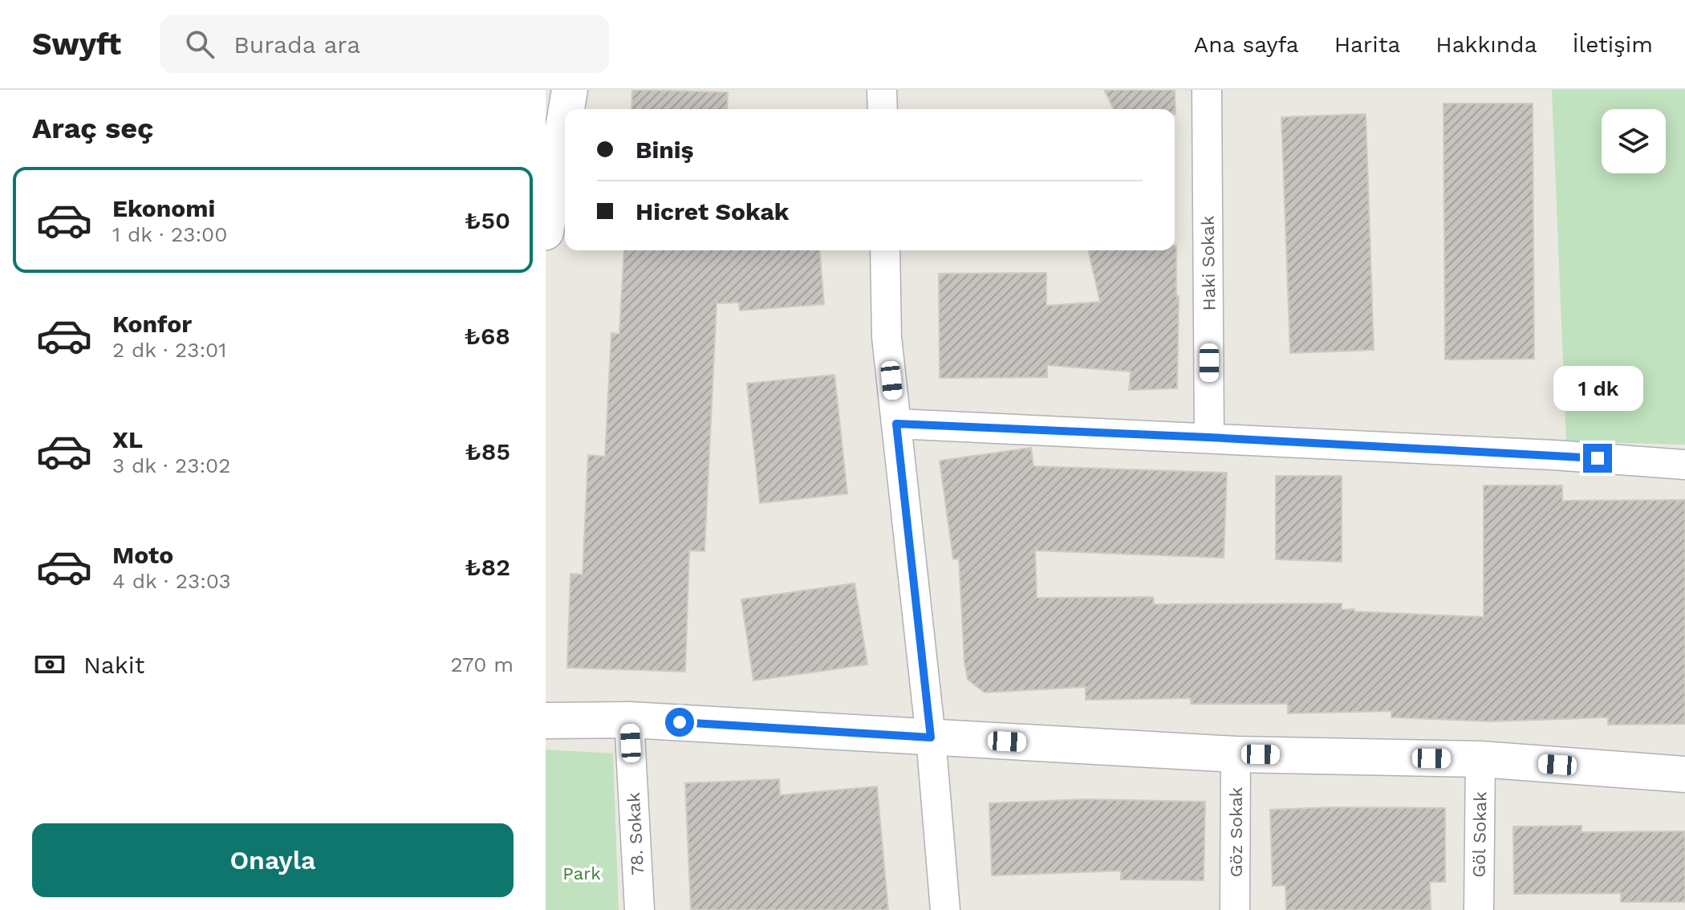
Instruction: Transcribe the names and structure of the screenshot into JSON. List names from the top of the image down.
{
  "streets": {
    "street": [
      "Haki Sokak",
      "Göz Sokak",
      "78. Sokak",
      "Göl Sokak"
    ]
  },
  "parks": ["Park"],
  "page": {
    "header": "Swyft",
    "search": "Burada ara",
    "nav": [
      "Ana sayfa",
      "Harita",
      "Hakkında",
      "İletişim"
    ],
    "heading": "Araç seç",
    "banner": ["Biniş", "Hicret Sokak"],
    "list": [
      {
        "name": "Ekonomi",
        "note": "1 dk · 23:00",
        "value": "₺50"
      },
      {
        "name": "Konfor",
        "note": "2 dk · 23:01",
        "value": "₺68"
      },
      {
        "name": "XL",
        "note": "3 dk · 23:02",
        "value": "₺85"
      },
      {
        "name": "Moto",
        "note": "4 dk · 23:03",
        "value": "₺82"
      }
    ],
    "bubble": "1 dk",
    "pay": ["Nakit", "270 m"],
    "buttons": "Onayla"
  }
}
